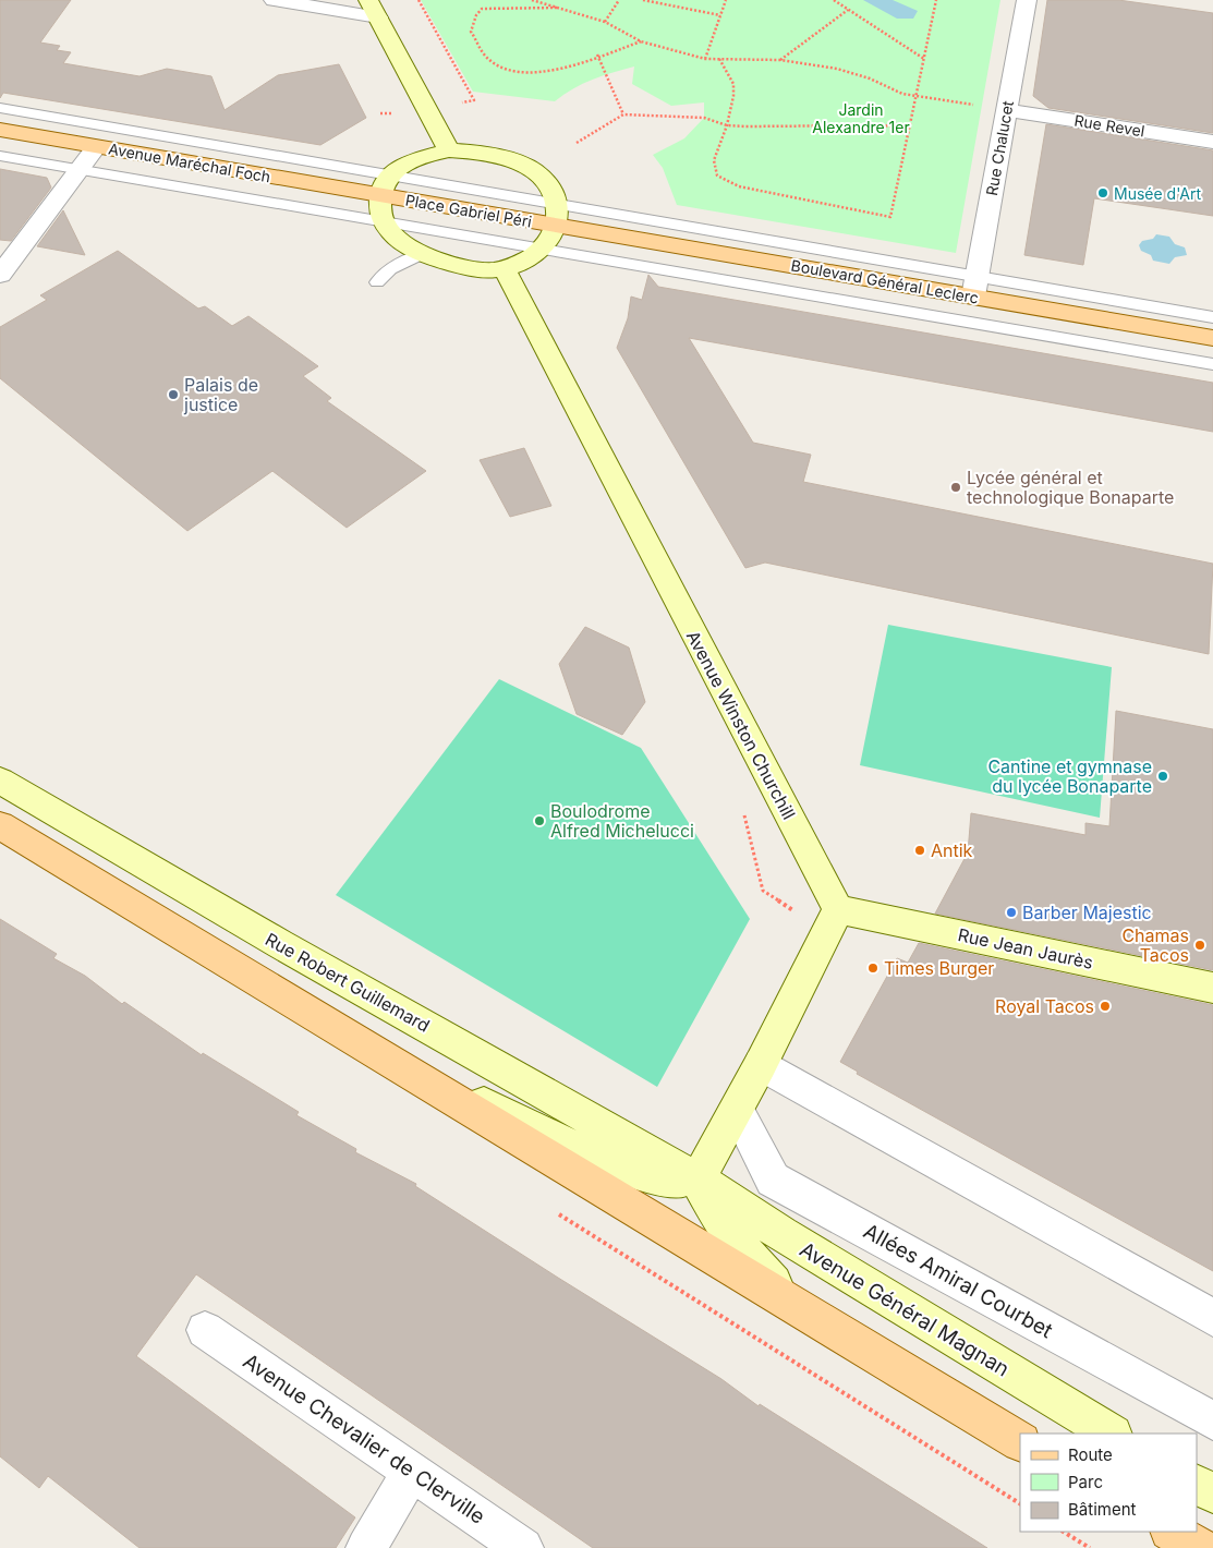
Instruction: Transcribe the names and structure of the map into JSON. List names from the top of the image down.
{
  "streets": {
    "main road": ["Avenue Maréchal Foch", "Place Gabriel Péri", "Boulevard Général Leclerc"],
    "street": [
      "Rue Revel",
      "Rue Chalucet",
      "Avenue Winston Churchill",
      "Rue Jean Jaurès",
      "Rue Robert Guillemard",
      "Allées Amiral Courbet",
      "Avenue Général Magnan",
      "Avenue Chevalier de Clerville"
    ]
  },
  "crossings": [
    ["Rue Revel", "Rue Chalucet"],
    ["Rue Chalucet", "Boulevard Général Leclerc"],
    ["Avenue Maréchal Foch", "Place Gabriel Péri"],
    ["Place Gabriel Péri", "Boulevard Général Leclerc"],
    ["Place Gabriel Péri", "Avenue Winston Churchill"],
    ["Avenue Winston Churchill", "Rue Jean Jaurès"],
    ["Rue Robert Guillemard", "Avenue Général Magnan"]
  ],
  "parks": ["Jardin Alexandre 1er"],
  "places": [
    "Musée d'Art",
    "Palais de justice",
    "Lycée général et technologique Bonaparte",
    "Cantine et gymnase du lycée Bonaparte",
    "Boulodrome Alfred Michelucci",
    "Antik",
    "Barber Majestic",
    "Chamas Tacos",
    "Times Burger",
    "Royal Tacos"
  ],
  "legend": ["Route", "Parc", "Bâtiment"]
}
